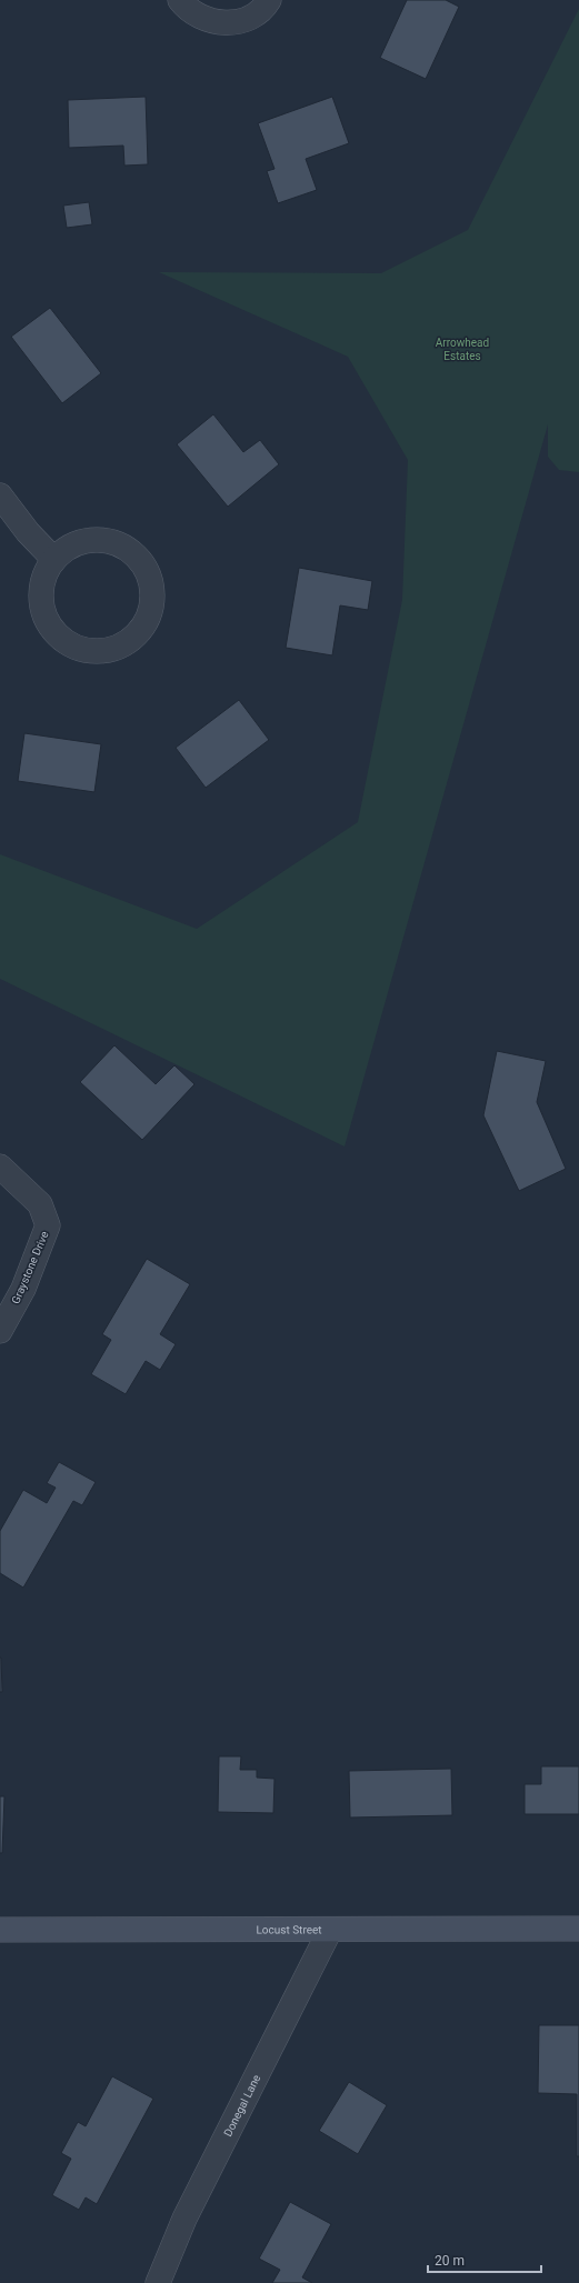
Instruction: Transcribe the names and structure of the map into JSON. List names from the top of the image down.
{
  "streets": {
    "main road": ["Locust Street"],
    "street": ["Graystone Drive", "Donegal Lane"]
  },
  "crossings": [
    ["Locust Street", "Donegal Lane"]
  ],
  "parks": ["Arrowhead Estates"],
  "scale_bar": "20 m"
}
